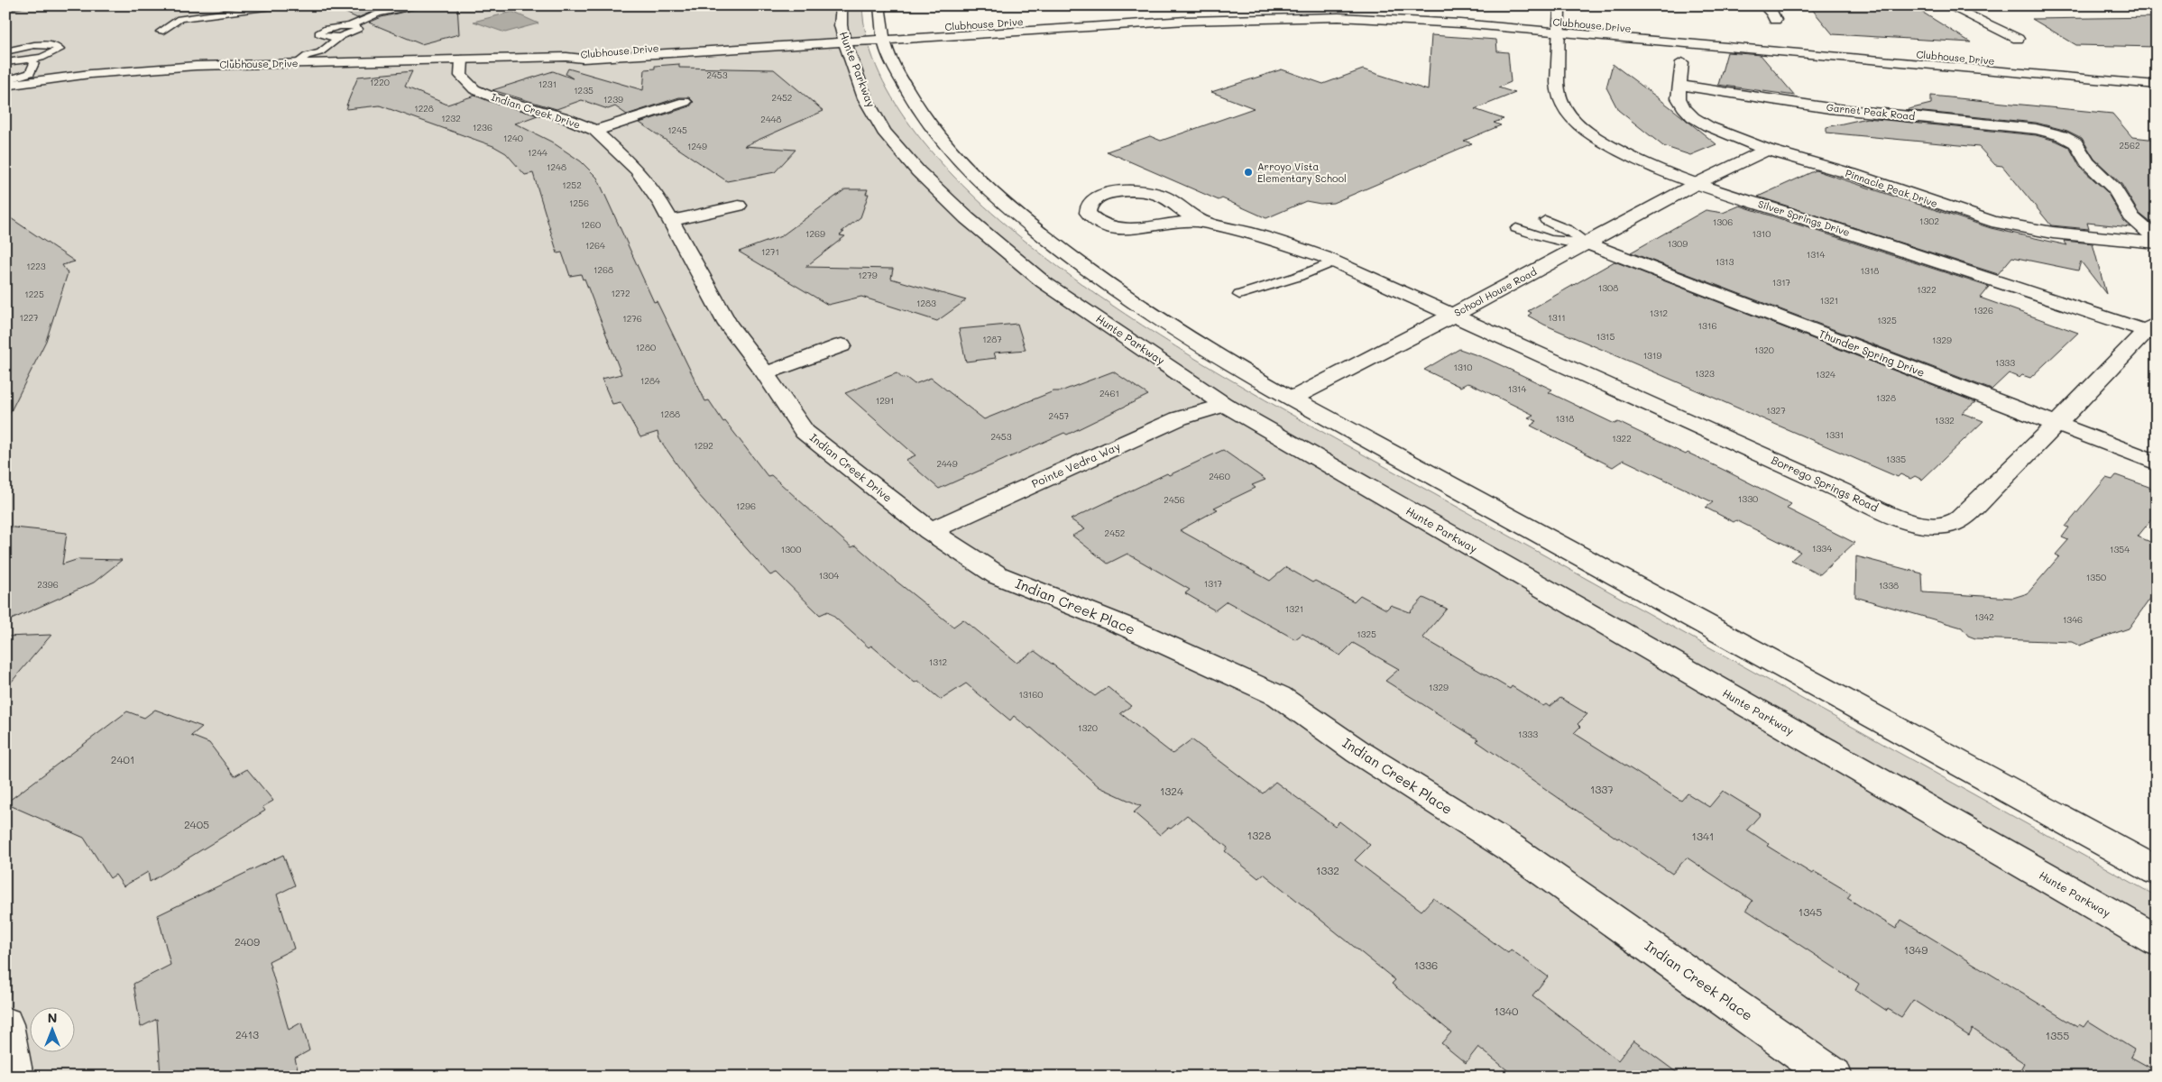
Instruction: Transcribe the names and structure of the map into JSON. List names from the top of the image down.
{
  "streets": {
    "street": [
      "Clubhouse Drive",
      "Hunte Parkway",
      "Indian Creek Drive",
      "Garnet Peak Road",
      "Pinnacle Peak Drive",
      "Silver Springs Drive",
      "School House Road",
      "Thunder Spring Drive",
      "Pointe Vedra Way",
      "Borrego Springs Road",
      "Indian Creek Place"
    ]
  },
  "crossings": [
    ["Clubhouse Drive", "Hunte Parkway"],
    ["Clubhouse Drive", "Indian Creek Drive"],
    ["Clubhouse Drive", "Silver Springs Drive"],
    ["Hunte Parkway", "Pointe Vedra Way"],
    ["Indian Creek Drive", "Pointe Vedra Way"],
    ["Indian Creek Drive", "Indian Creek Place"],
    ["Garnet Peak Road", "Pinnacle Peak Drive"],
    ["Pinnacle Peak Drive", "School House Road"],
    ["Silver Springs Drive", "School House Road"],
    ["Silver Springs Drive", "Borrego Springs Road"],
    ["School House Road", "Thunder Spring Drive"],
    ["School House Road", "Borrego Springs Road"],
    ["Thunder Spring Drive", "Borrego Springs Road"],
    ["Pointe Vedra Way", "Indian Creek Place"]
  ],
  "places": ["Arroyo Vista Elementary School"],
  "house_numbers": [
    "2453",
    "1220",
    "1231",
    "1235",
    "2452",
    "1239",
    "1228",
    "1232",
    "2448",
    "1236",
    "1245",
    "1240",
    "2562",
    "1249",
    "1244",
    "1248",
    "1252",
    "1256",
    "1302",
    "1306",
    "1260",
    "1269",
    "1310",
    "1309",
    "1264",
    "1271",
    "1314",
    "1313",
    "1223",
    "1268",
    "1318",
    "1279",
    "1317",
    "1308",
    "1322",
    "1272",
    "1225",
    "1321",
    "1283",
    "1326",
    "1312",
    "1227",
    "1311",
    "1276",
    "1325",
    "1316",
    "1315",
    "1287",
    "1329",
    "1280",
    "1320",
    "1319",
    "1333",
    "1310",
    "1323",
    "1324",
    "1284",
    "1314",
    "2461",
    "1328",
    "1291",
    "1327",
    "1288",
    "2457",
    "1318",
    "1332",
    "1331",
    "2453",
    "1322",
    "1292",
    "1335",
    "2449",
    "2460",
    "1330",
    "2456",
    "1296",
    "2452",
    "1334",
    "1300",
    "1354",
    "1304",
    "1350",
    "1317",
    "2396",
    "1338",
    "1321",
    "1342",
    "1346",
    "1325",
    "1312",
    "1329",
    "13160",
    "1320",
    "1333",
    "2401",
    "1337",
    "1324",
    "2405",
    "1328",
    "1341",
    "1332",
    "1345",
    "2409",
    "1349",
    "1336",
    "1340",
    "2413",
    "1355"
  ],
  "north": "top"
}
